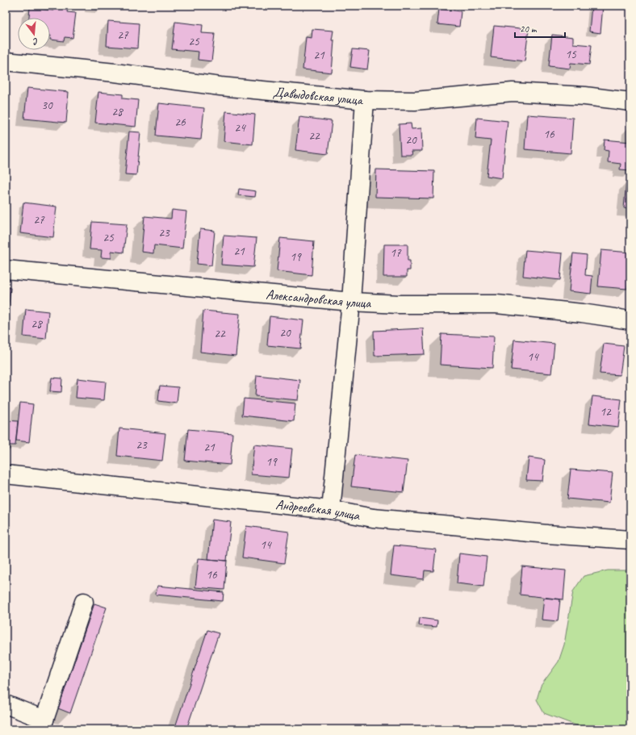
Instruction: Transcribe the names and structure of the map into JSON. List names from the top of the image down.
{
  "streets": {
    "street": ["Давыдовская улица", "Александровская улица", "Андреевская улица"]
  },
  "house_numbers": [
    "27",
    "25",
    "15",
    "21",
    "30",
    "28",
    "26",
    "24",
    "16",
    "22",
    "20",
    "27",
    "23",
    "25",
    "21",
    "17",
    "19",
    "28",
    "20",
    "22",
    "14",
    "12",
    "23",
    "21",
    "19",
    "14",
    "16"
  ],
  "scale_bar": "20 m",
  "north": "bottom"
}
